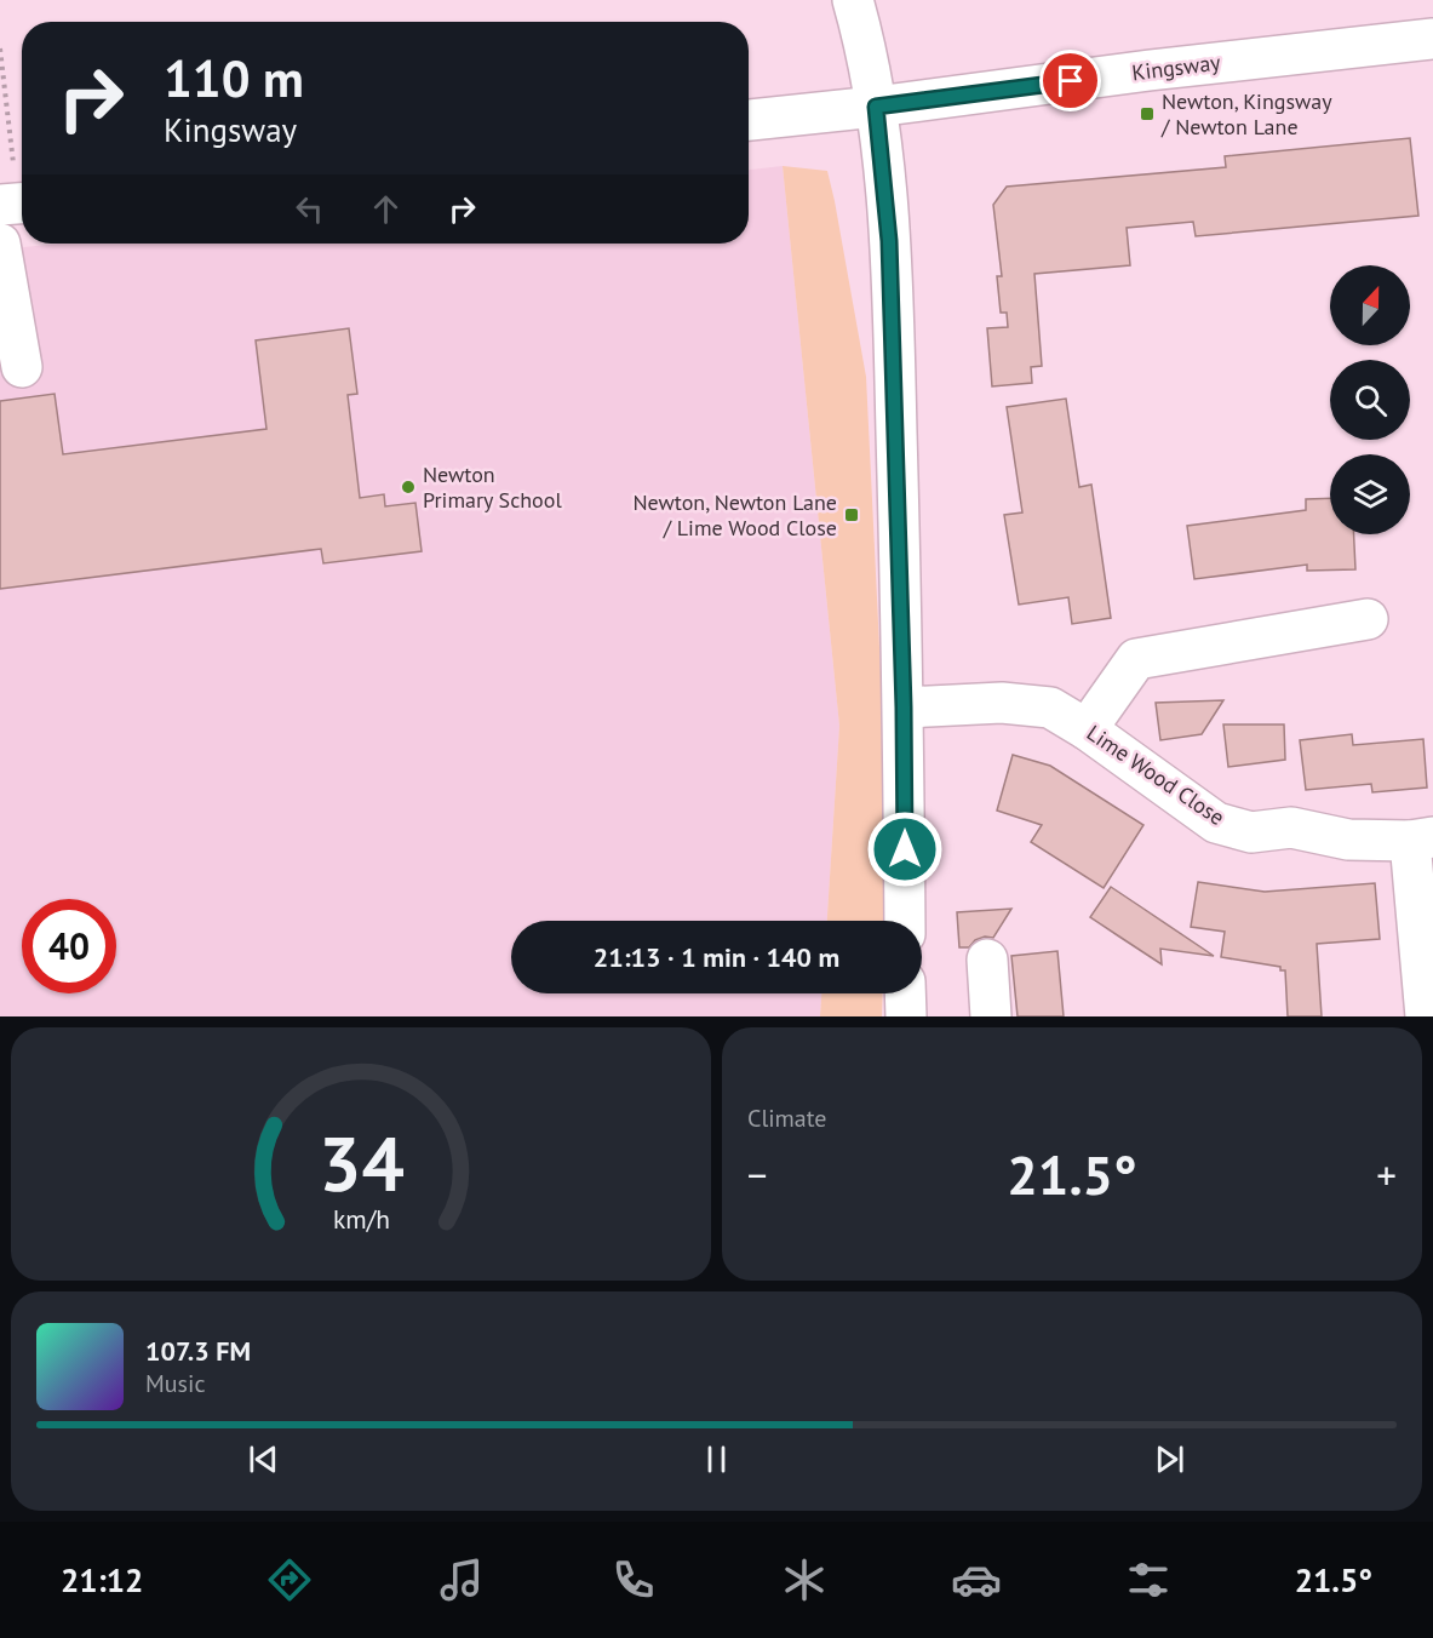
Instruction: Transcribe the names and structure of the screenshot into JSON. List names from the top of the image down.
{
  "streets": {
    "street": ["Kingsway", "Lime Wood Close"]
  },
  "places": {
    "transit": ["Newton, Kingsway / Newton Lane", "Newton, Newton Lane / Lime Wood Close"],
    "other": ["Newton Primary School"]
  },
  "north": "top",
  "page": {
    "turn": ["110 m", "Kingsway"],
    "limit": "40",
    "trip": "21:13 · 1 min · 140 m",
    "tile": "Climate",
    "heat": ["−", "21.5°", "+"],
    "song": ["107.3 FM", "Music"],
    "tabs": ["21:12", "21.5°"],
    "gauge": ["34", "km/h"]
  }
}
